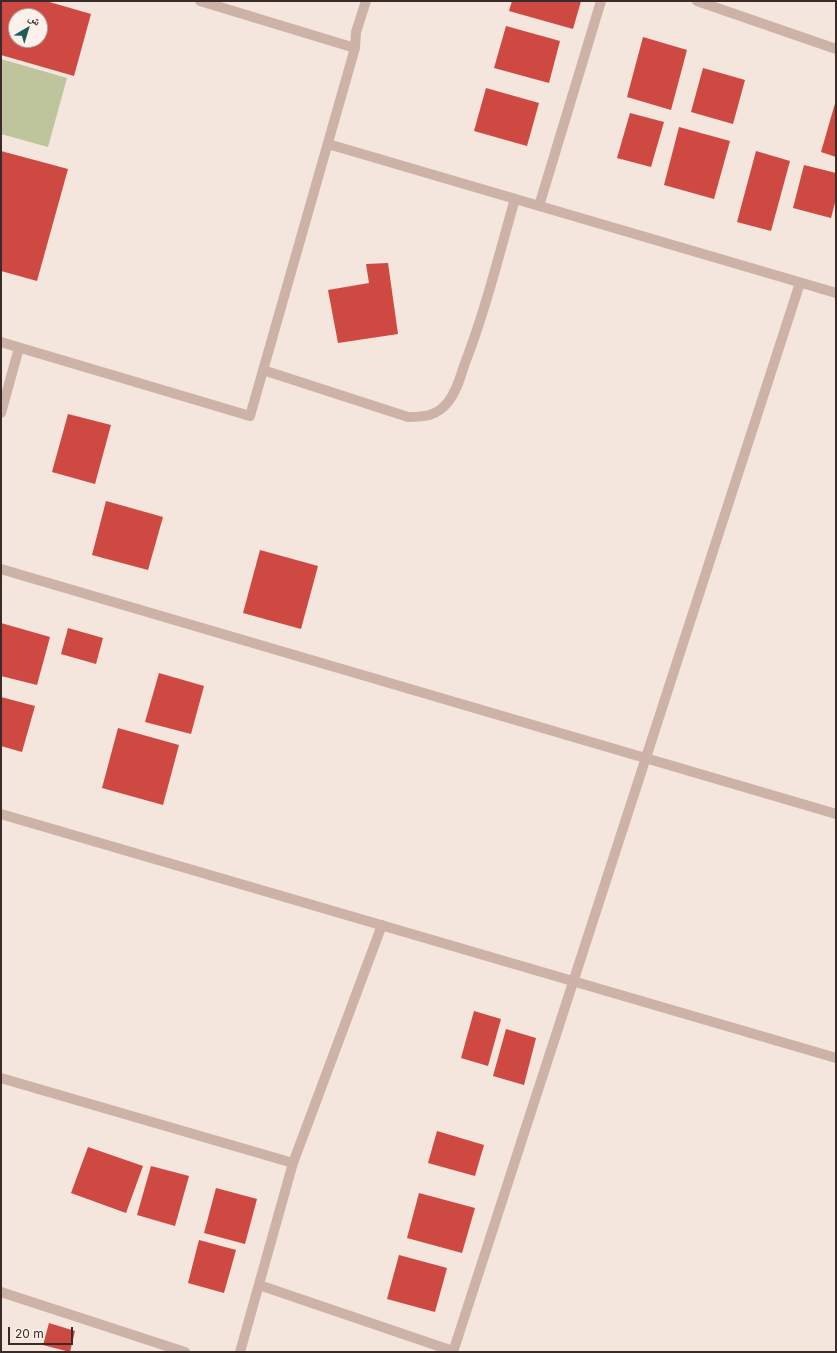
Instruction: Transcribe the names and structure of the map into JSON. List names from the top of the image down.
{
  "scale_bar": "20 m",
  "north": "top right"
}
